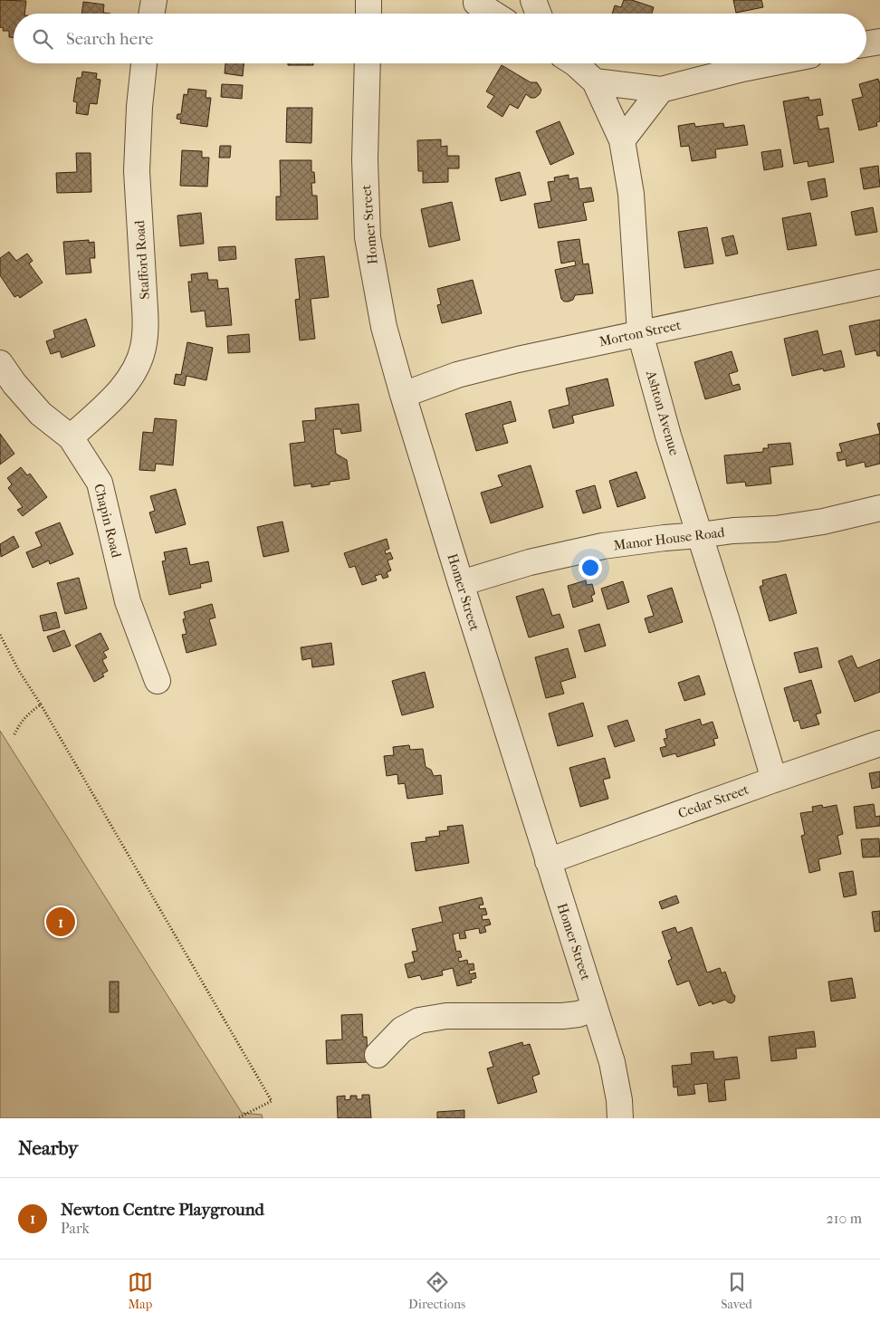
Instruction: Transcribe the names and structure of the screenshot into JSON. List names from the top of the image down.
{
  "streets": {
    "street": [
      "Homer Street",
      "Stafford Road",
      "Morton Street",
      "Ashton Avenue",
      "Chapin Road",
      "Manor House Road",
      "Cedar Street"
    ]
  },
  "crossings": [
    ["Homer Street", "Morton Street"],
    ["Homer Street", "Manor House Road"],
    ["Homer Street", "Cedar Street"],
    ["Stafford Road", "Chapin Road"],
    ["Morton Street", "Ashton Avenue"],
    ["Ashton Avenue", "Manor House Road"],
    ["Ashton Avenue", "Cedar Street"]
  ],
  "page": {
    "search": "Search here",
    "pins": "1",
    "heading": "Nearby",
    "list": [
      {
        "mark": "1",
        "name": "Newton Centre Playground",
        "note": "Park",
        "value": "210 m"
      }
    ],
    "nav": ["Map", "Directions", "Saved"]
  }
}
